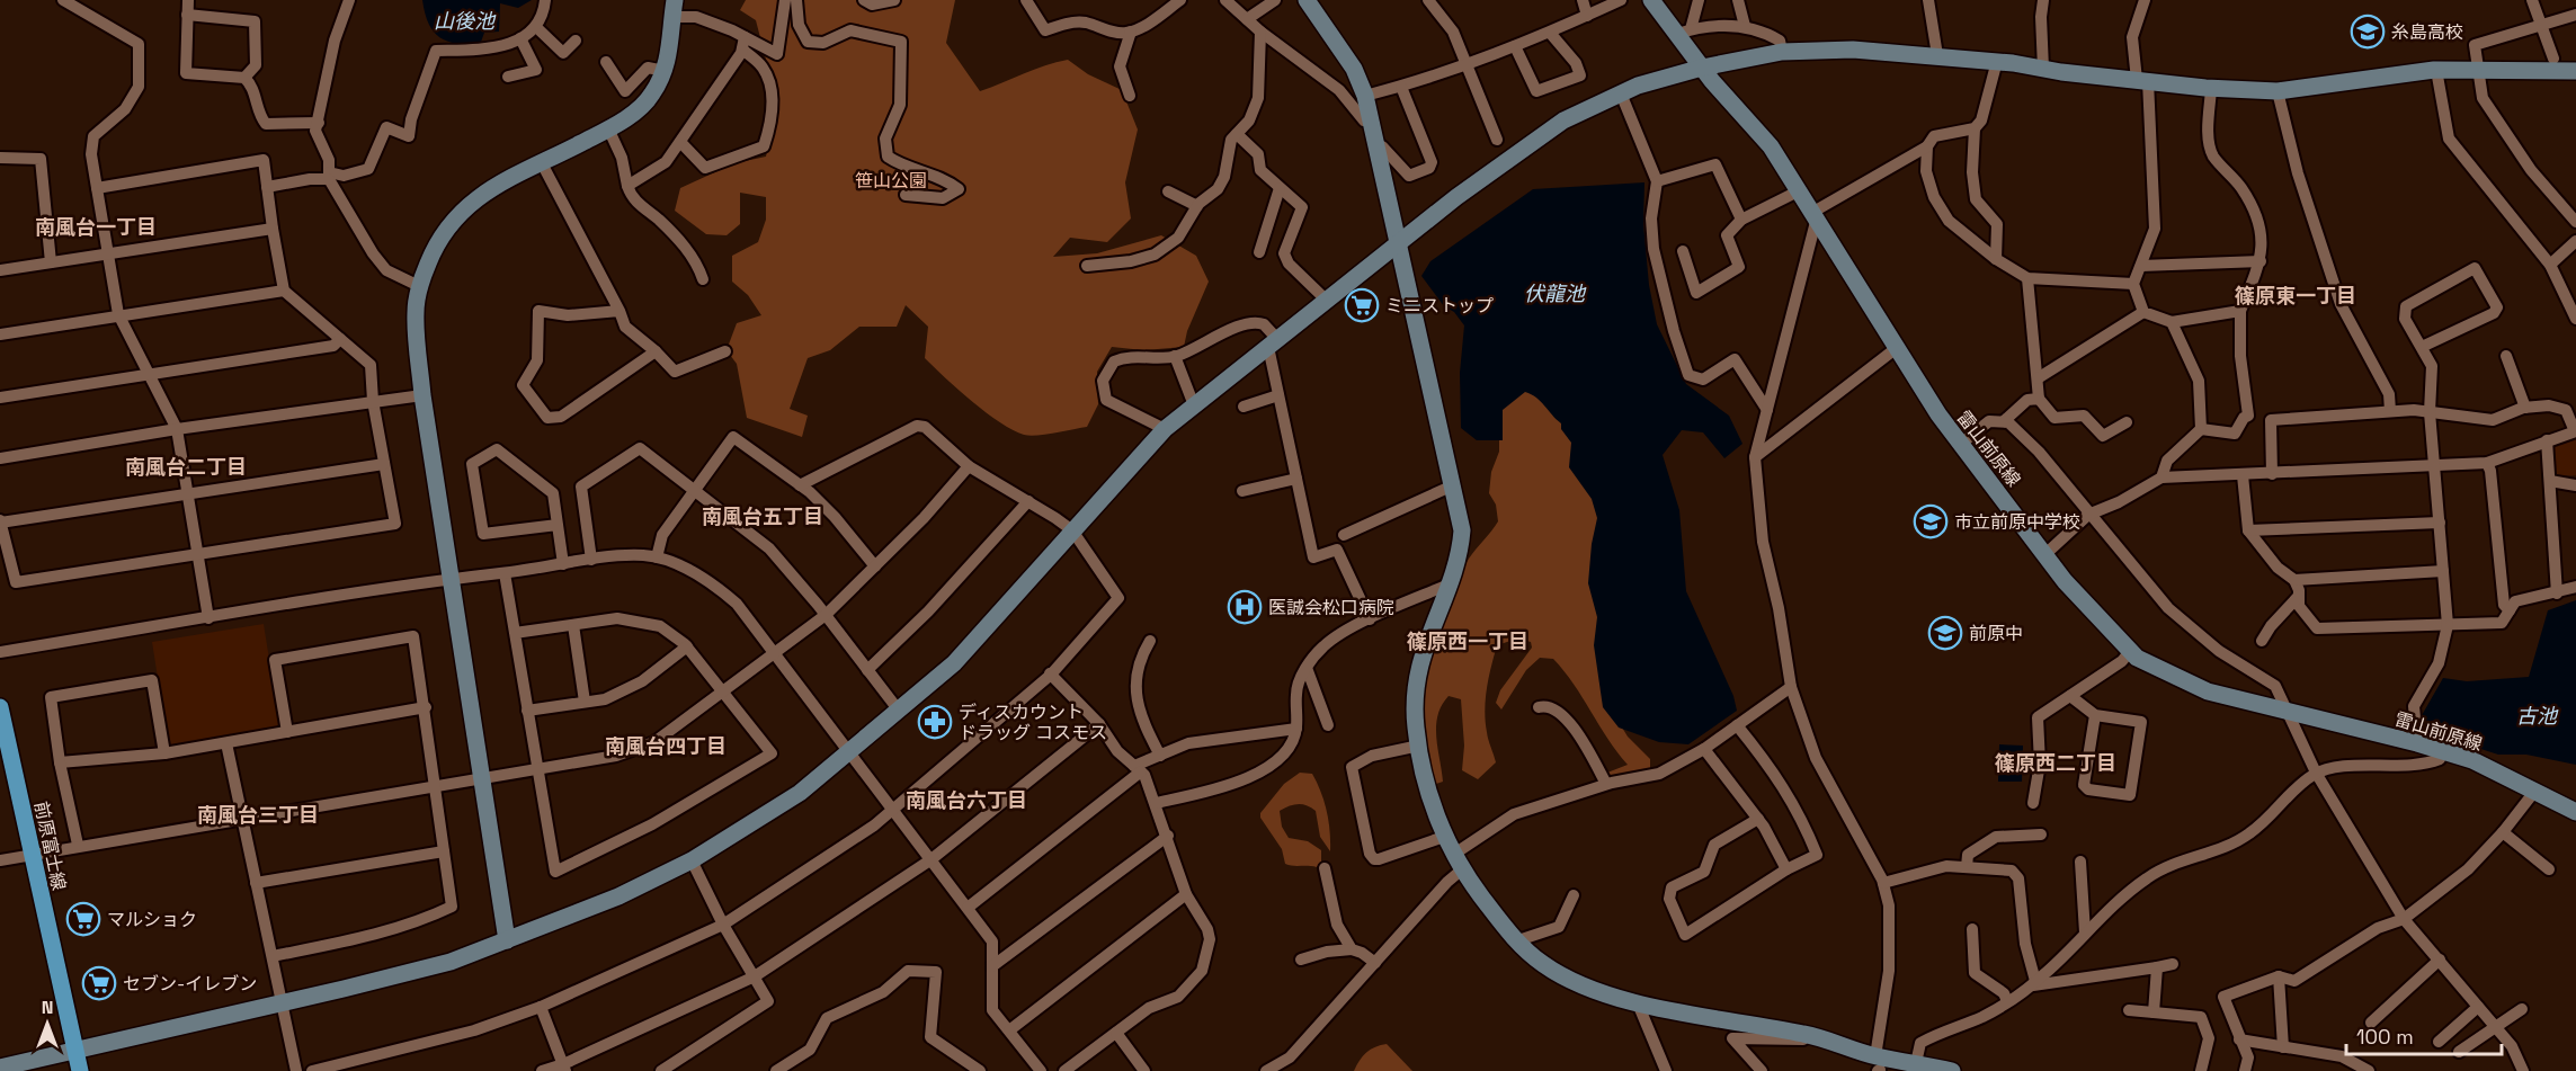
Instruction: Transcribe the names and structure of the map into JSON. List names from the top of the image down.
{
  "streets": {
    "main road": ["前原富士線"],
    "street": ["雷山前原線"]
  },
  "districts": [
    "南風台一丁目",
    "篠原東一丁目",
    "南風台二丁目",
    "南風台五丁目",
    "篠原西一丁目",
    "南風台四丁目",
    "篠原西二丁目",
    "南風台六丁目",
    "南風台三丁目"
  ],
  "water": ["山後池", "伏龍池", "古池"],
  "parks": ["笹山公園"],
  "places": {
    "school or university": ["糸島高校", "市立前原中学校", "前原中"],
    "supermarket": ["ミニストップ", "マルショク", "セブン-イレブン"],
    "hospital": ["医誠会松口病院"],
    "pharmacy": ["ディスカウント ドラッグ コスモス"]
  },
  "scale_bar": "100 m",
  "north": "top"
}
